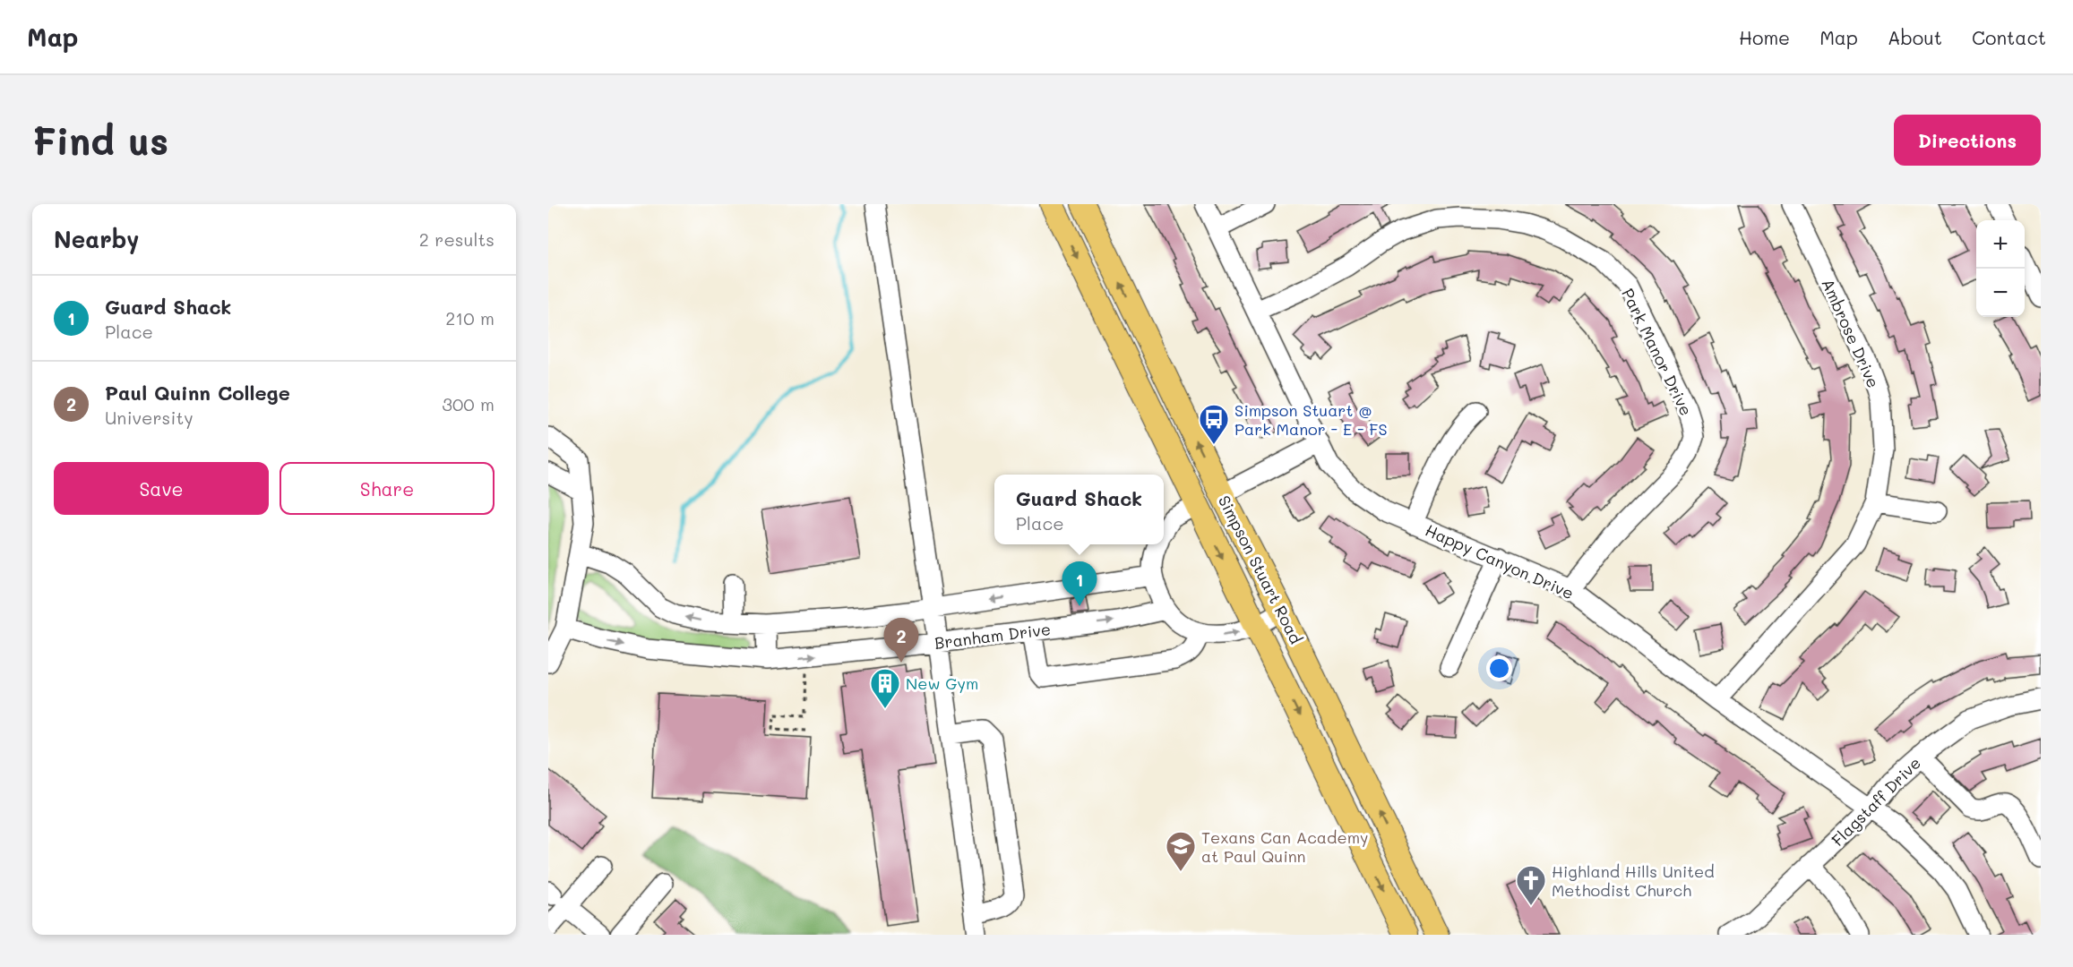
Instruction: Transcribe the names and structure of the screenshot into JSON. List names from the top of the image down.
{
  "streets": {
    "main road": ["Simpson Stuart Road"],
    "street": [
      "Ambrose Drive",
      "Park Manor Drive",
      "Happy Canyon Drive",
      "Branham Drive",
      "Flagstaff Drive"
    ]
  },
  "crossings": [
    ["Ambrose Drive", "Happy Canyon Drive"],
    ["Park Manor Drive", "Happy Canyon Drive"],
    ["Happy Canyon Drive", "Flagstaff Drive"]
  ],
  "places": {
    "bus stop": ["Simpson Stuart @ Park Manor - E - FS"],
    "building": ["New Gym"],
    "school or university": ["Texans Can Academy at Paul Quinn"],
    "church": ["Highland Hills United Methodist Church"]
  },
  "page": {
    "header": "Map",
    "nav": [
      "Home",
      "Map",
      "About",
      "Contact"
    ],
    "buttons": [
      "Directions",
      ["Save", "Share"]
    ],
    "title": "Find us",
    "heading": ["Nearby", "2 results"],
    "map_buttons": ["+", "−"],
    "list": [
      {
        "mark": "1",
        "name": "Guard Shack",
        "note": "Place",
        "value": "210 m"
      },
      {
        "mark": "2",
        "name": "Paul Quinn College",
        "note": "University",
        "value": "300 m"
      }
    ],
    "popup": ["Guard Shack", "Place"],
    "pins": ["1", "2"]
  }
}
